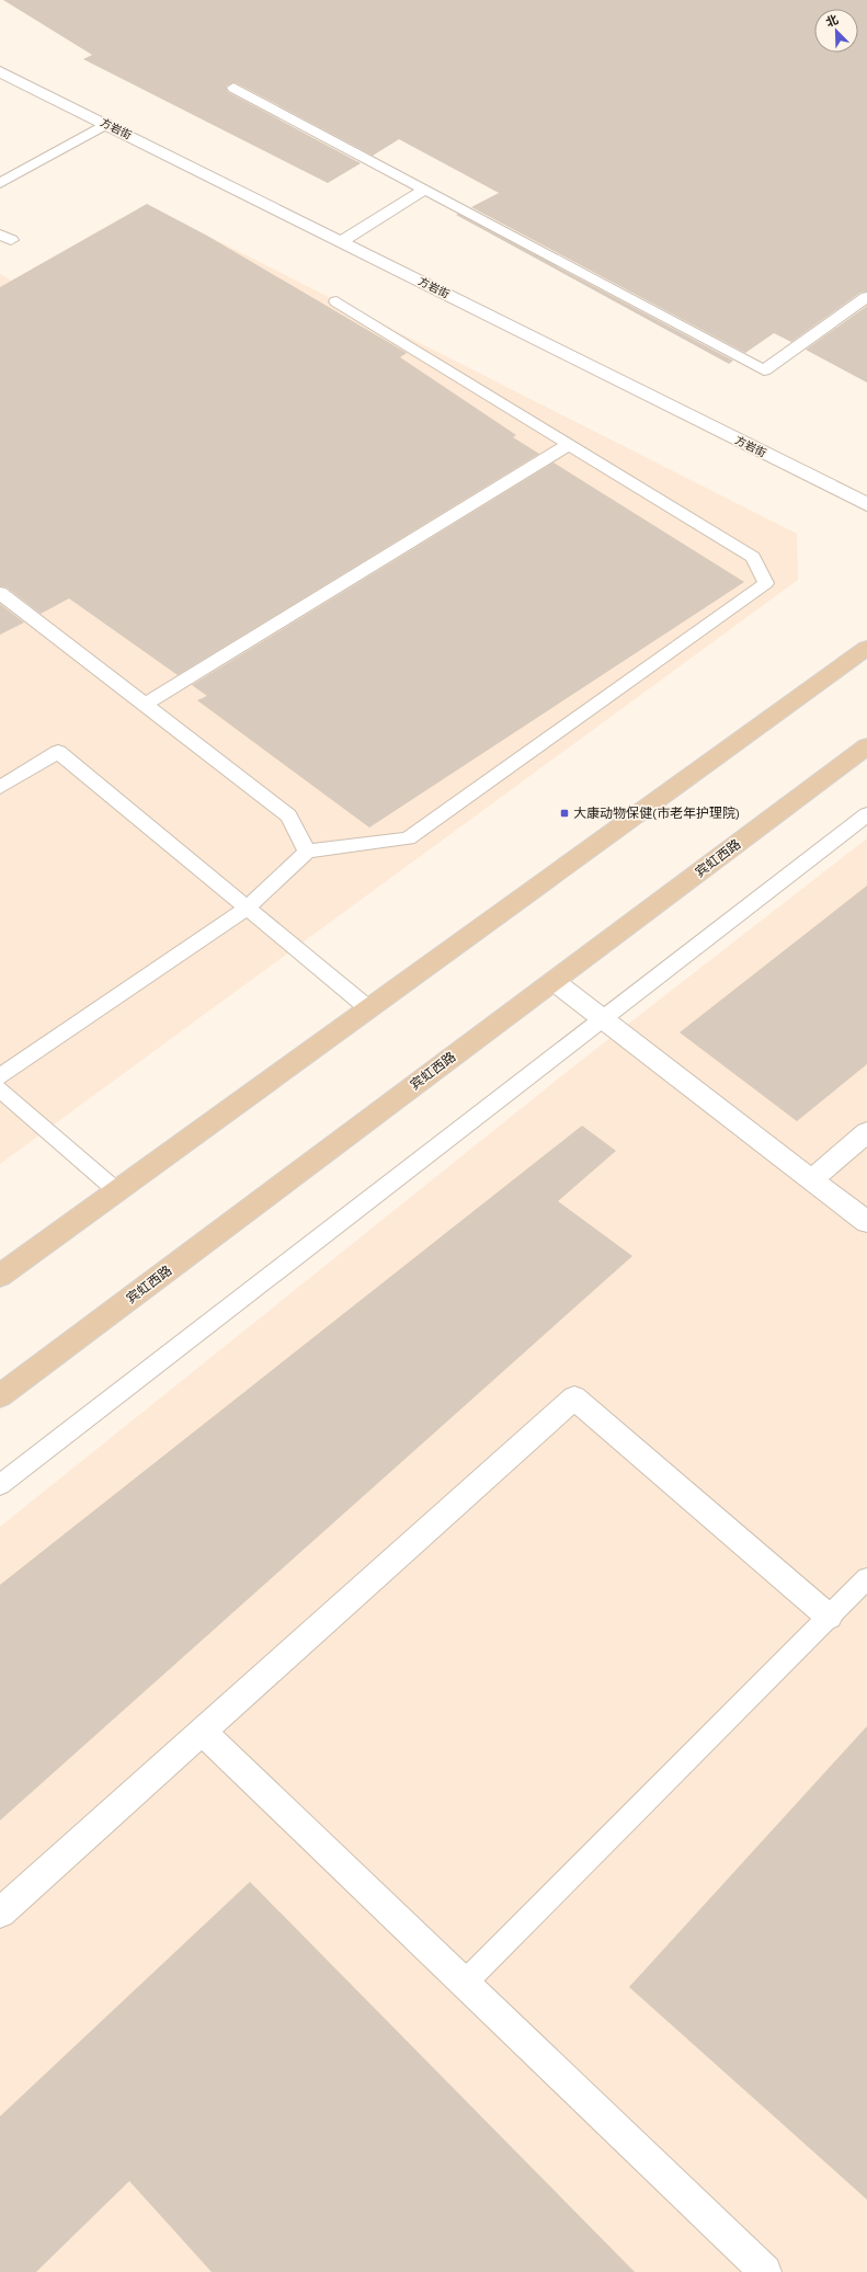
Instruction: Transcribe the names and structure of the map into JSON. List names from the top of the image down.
{
  "streets": {
    "main road": ["宾虹西路"],
    "street": ["方岩街"]
  },
  "places": {
    "transit": ["大康动物保健(市老年护理院)"]
  },
  "north": "top left"
}
